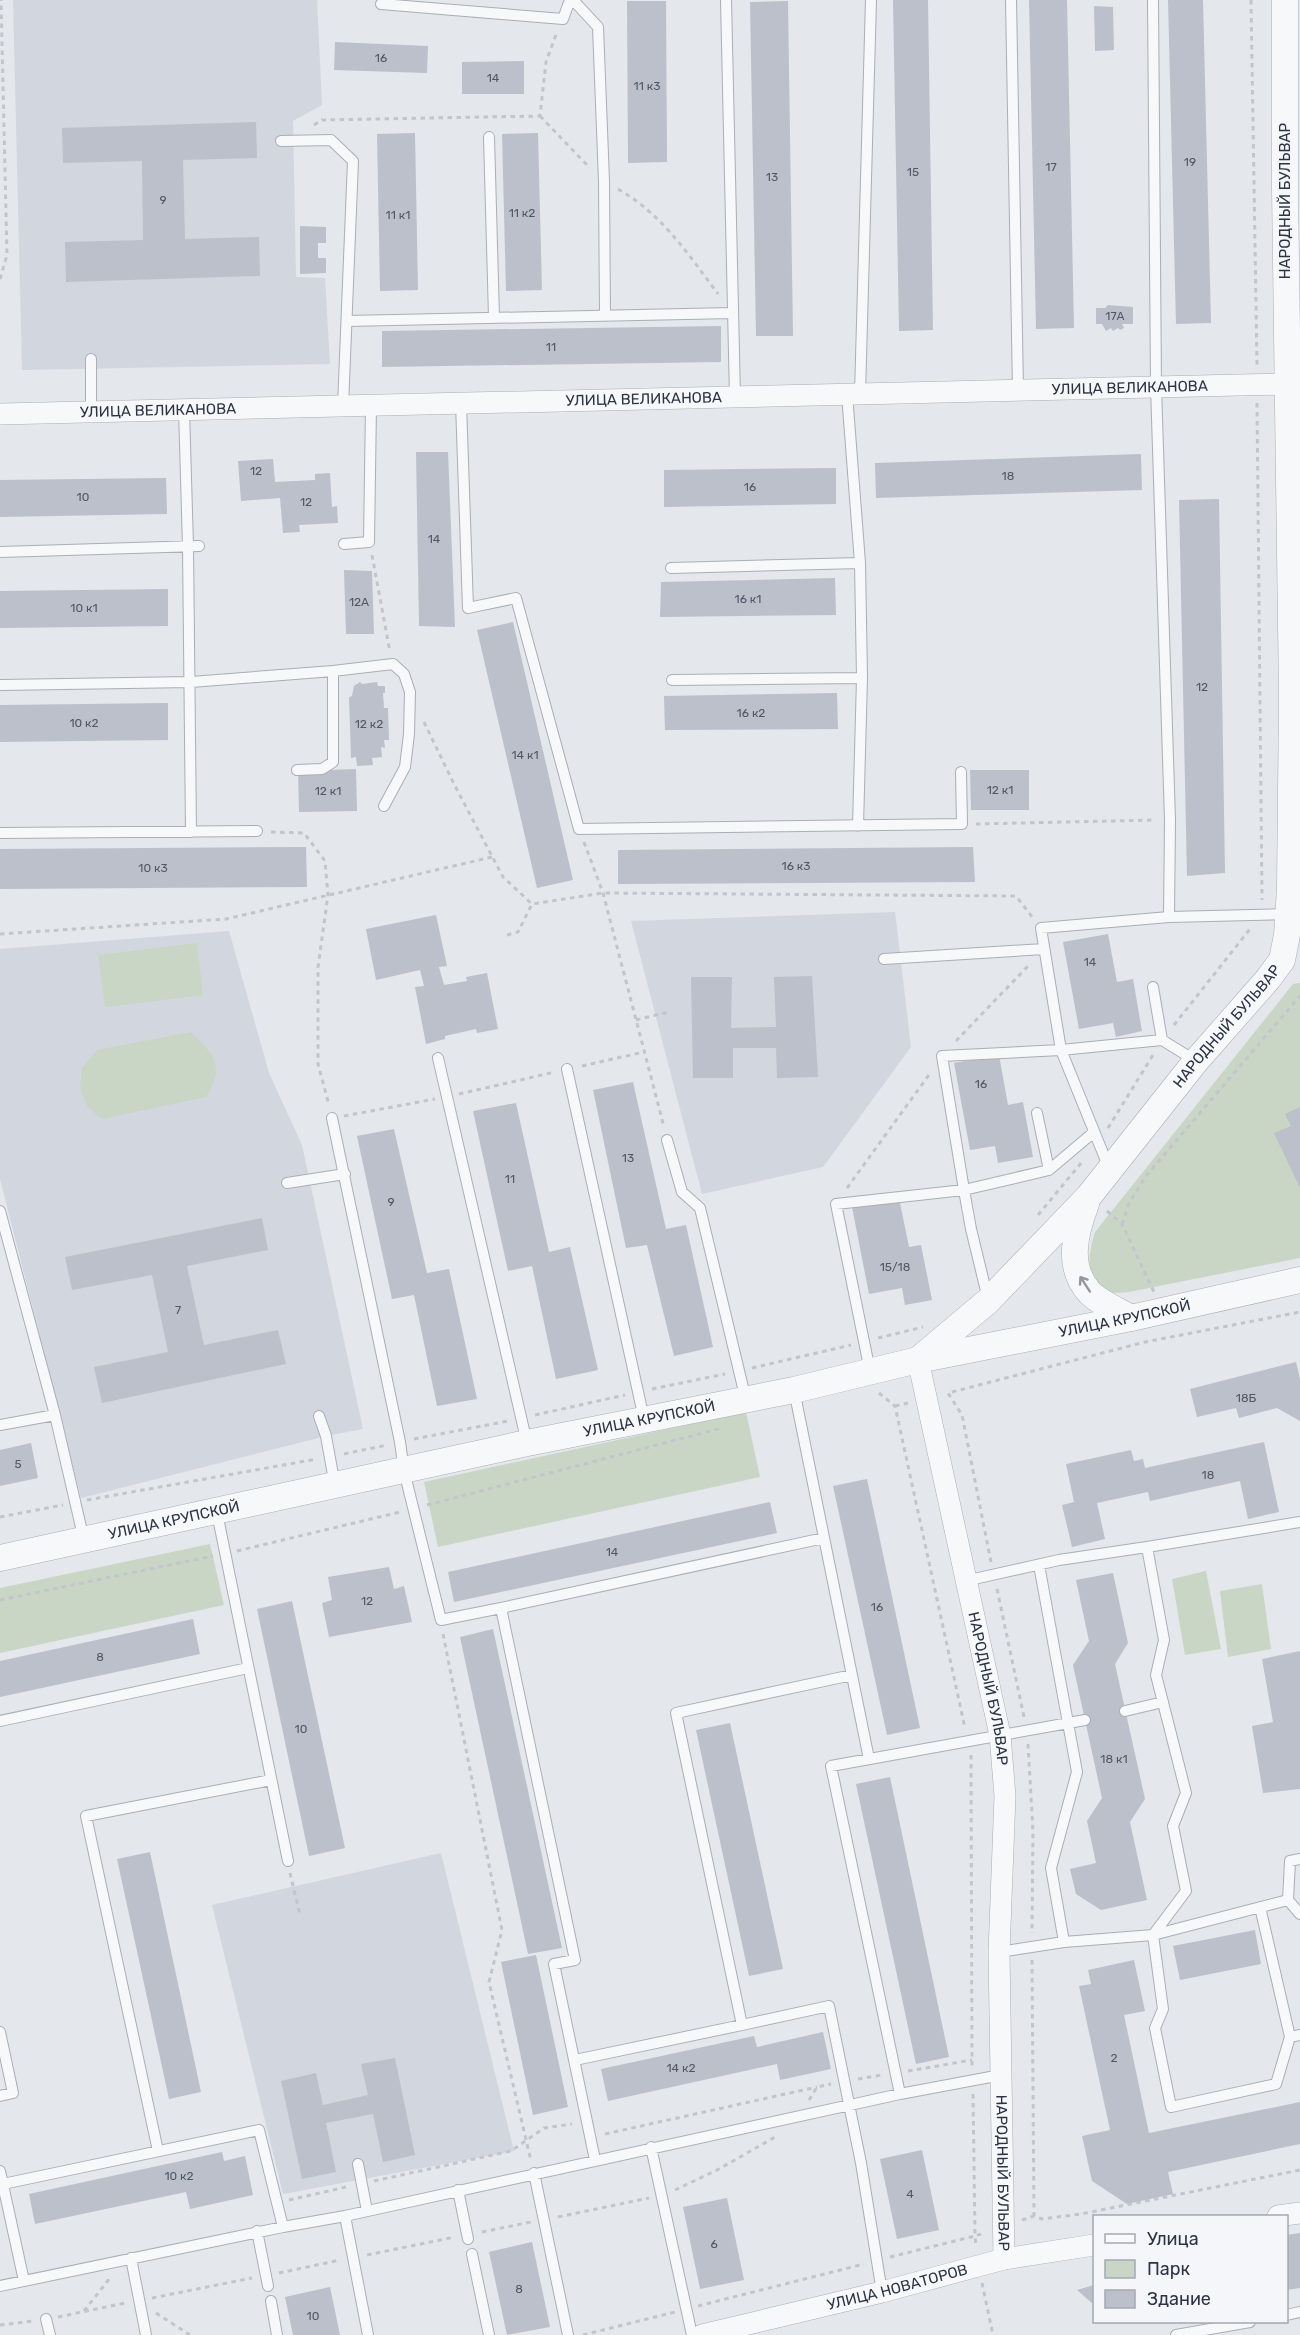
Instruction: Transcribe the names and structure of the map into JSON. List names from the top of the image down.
{
  "streets": {
    "street": [
      "НАРОДНЫЙ БУЛЬВАР",
      "УЛИЦА ВЕЛИКАНОВА",
      "УЛИЦА КРУПСКОЙ",
      "УЛИЦА НОВАТОРОВ"
    ]
  },
  "crossings": [
    ["НАРОДНЫЙ БУЛЬВАР", "УЛИЦА ВЕЛИКАНОВА"],
    ["НАРОДНЫЙ БУЛЬВАР", "УЛИЦА КРУПСКОЙ"],
    ["НАРОДНЫЙ БУЛЬВАР", "УЛИЦА НОВАТОРОВ"]
  ],
  "house_numbers": [
    "16",
    "14",
    "11 к3",
    "19",
    "17",
    "15",
    "13",
    "9",
    "11 к2",
    "11 к1",
    "17А",
    "11",
    "12",
    "18",
    "16",
    "10",
    "12",
    "14",
    "16 к1",
    "12А",
    "10 к1",
    "12",
    "16 к2",
    "10 к2",
    "12 к2",
    "14 к1",
    "12 к1",
    "12 к1",
    "16 к3",
    "10 к3",
    "14",
    "16",
    "13",
    "11",
    "9",
    "15/18",
    "7",
    "18Б",
    "5",
    "18",
    "14",
    "12",
    "16",
    "8",
    "10",
    "18 к1",
    "2",
    "14 к2",
    "10 к2",
    "4",
    "6",
    "8",
    "10"
  ],
  "legend": ["Улица", "Парк", "Здание"]
}
